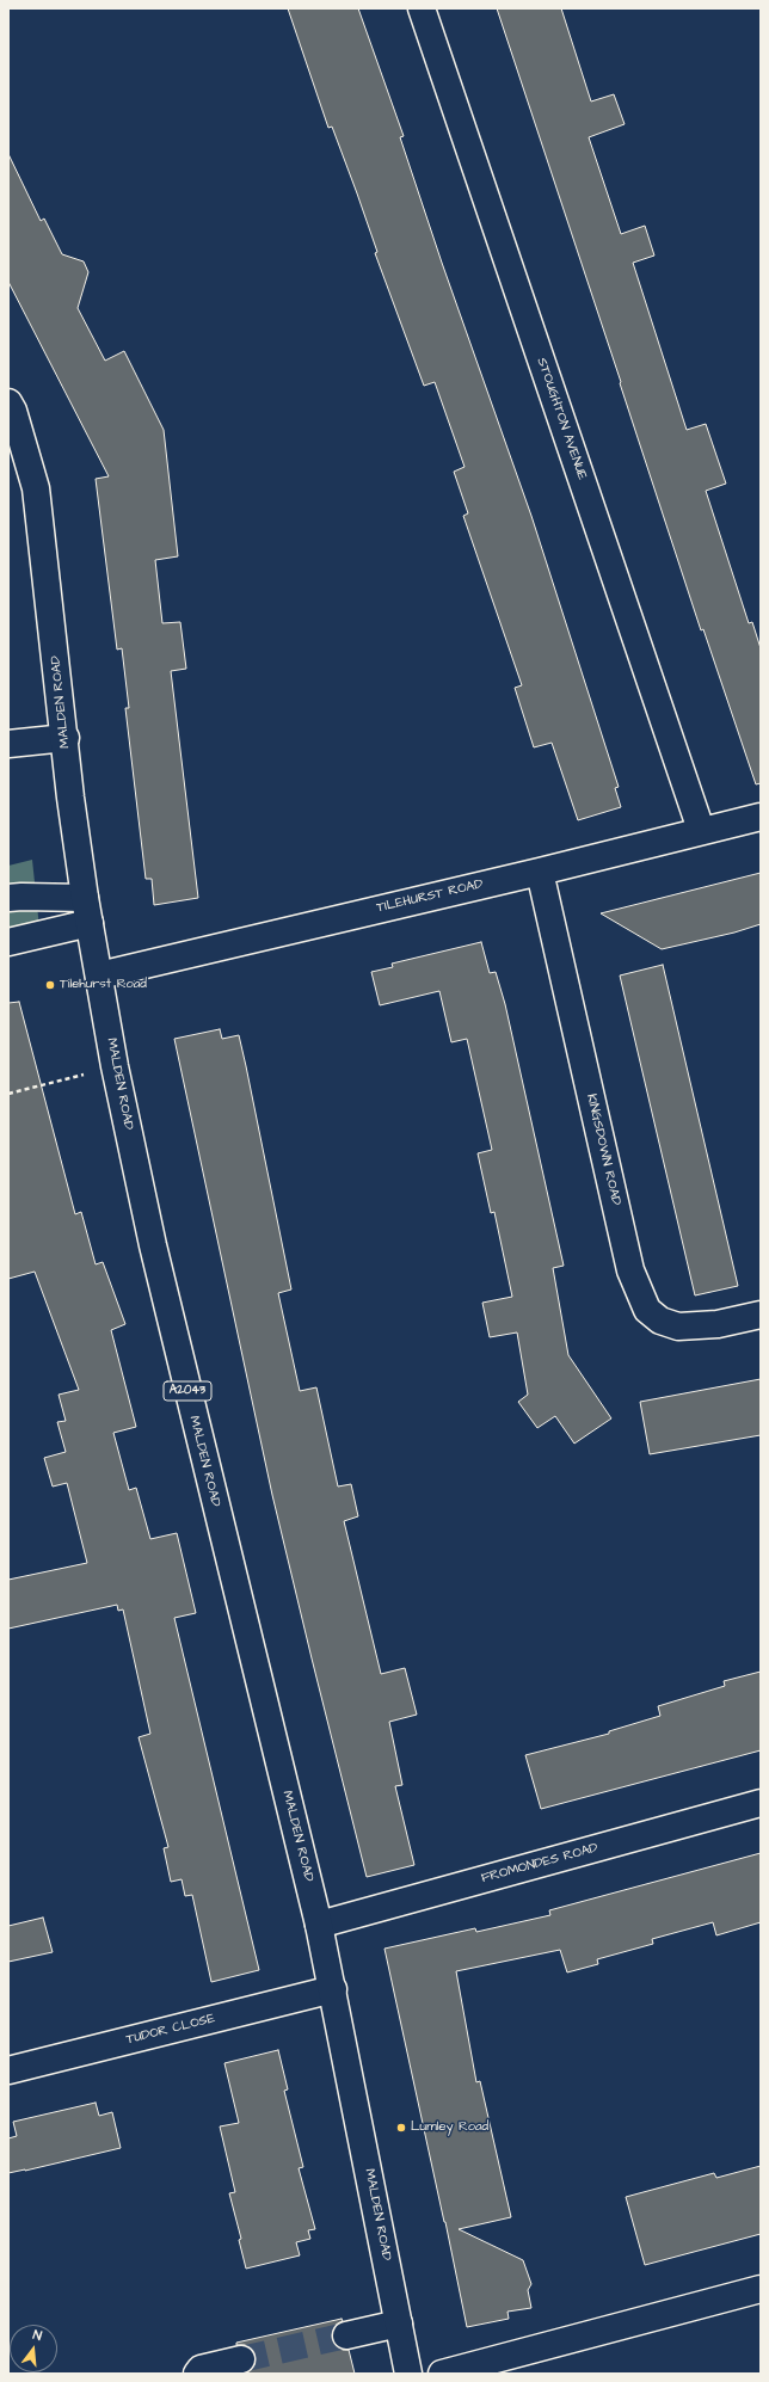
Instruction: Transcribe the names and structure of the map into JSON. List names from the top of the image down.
{
  "streets": {
    "street": [
      "STOUGHTON AVENUE",
      "MALDEN ROAD",
      "TILEHURST ROAD",
      "KINGSDOWN ROAD",
      "A2043",
      "FROMONDES ROAD",
      "TUDOR CLOSE"
    ]
  },
  "crossings": [
    ["STOUGHTON AVENUE", "TILEHURST ROAD"],
    ["MALDEN ROAD", "TILEHURST ROAD"],
    ["MALDEN ROAD", "FROMONDES ROAD"],
    ["MALDEN ROAD", "TUDOR CLOSE"],
    ["TILEHURST ROAD", "KINGSDOWN ROAD"]
  ],
  "places": ["Tilehurst Road", "Lumley Road"],
  "north": "top"
}
